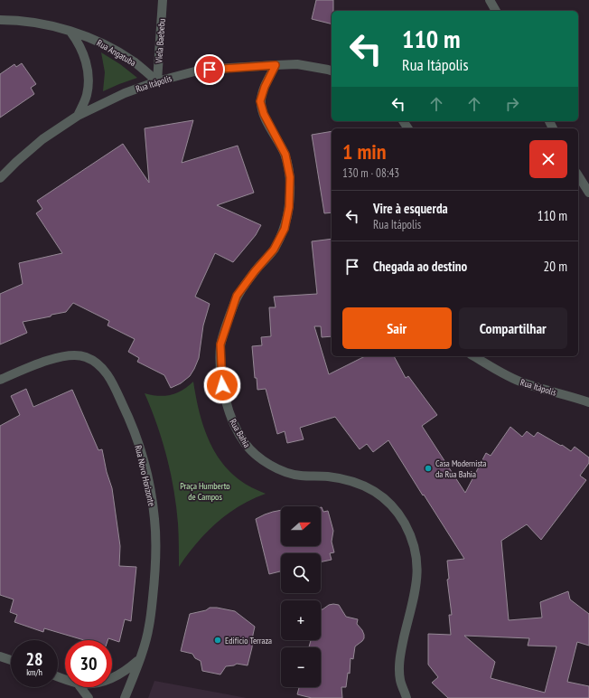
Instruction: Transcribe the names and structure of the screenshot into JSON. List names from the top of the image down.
{
  "streets": {
    "street": [
      "Viela Baebebu",
      "Rua Angatuba",
      "Rua Itápolis",
      "Rua Bahia",
      "Rua Novo Horizonte"
    ]
  },
  "crossings": [
    ["Viela Baebebu", "Rua Angatuba"],
    ["Viela Baebebu", "Rua Itápolis"],
    ["Rua Angatuba", "Rua Itápolis"],
    ["Rua Itápolis", "Rua Bahia"]
  ],
  "parks": ["Praça Humberto de Campos"],
  "places": ["Casa Modernista da Rua Bahia", "Edifício Terraza"],
  "north": "right",
  "page": {
    "turn": ["110 m", "Rua Itápolis"],
    "heading": ["1 min", "130 m · 08:43"],
    "list": [
      {
        "name": "Vire à esquerda",
        "note": "Rua Itápolis",
        "value": "110 m"
      },
      {
        "name": "Chegada ao destino",
        "value": "20 m"
      }
    ],
    "buttons": ["Sair", "Compartilhar"],
    "map_buttons": ["+", "−"],
    "speed": "28 km/h",
    "limit": "30"
  }
}
